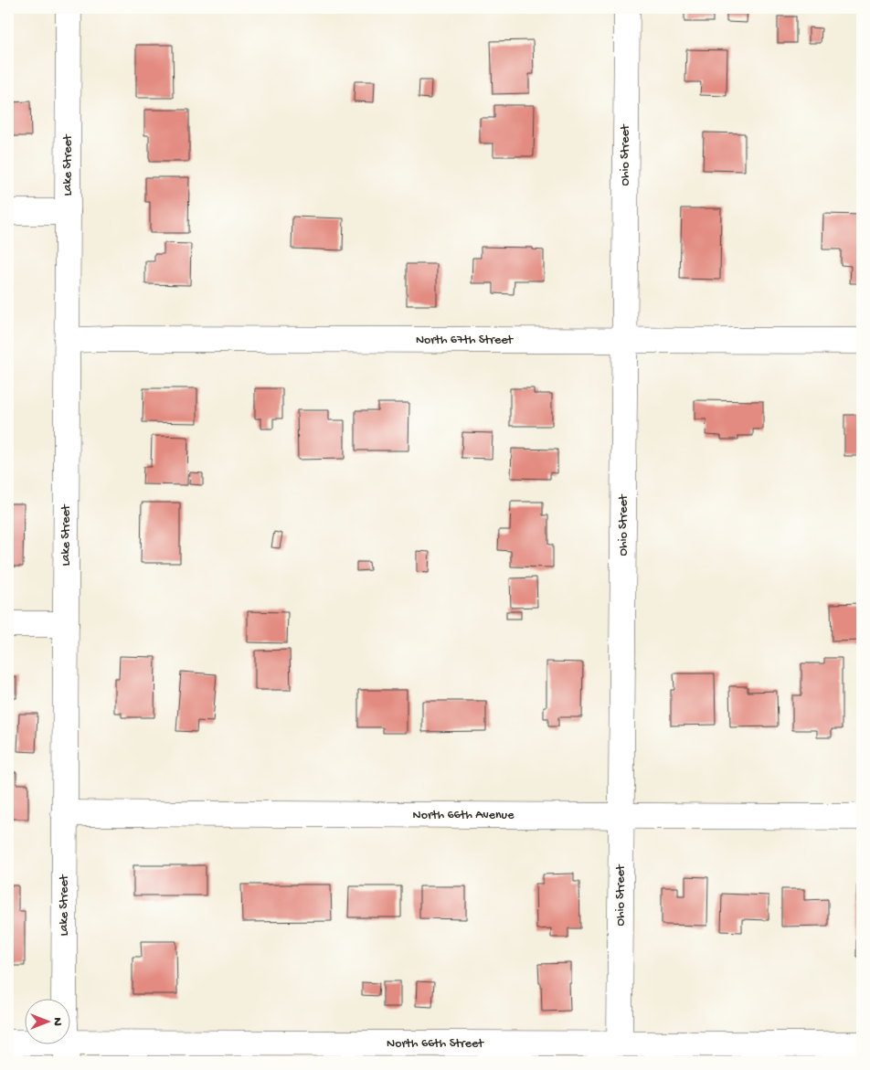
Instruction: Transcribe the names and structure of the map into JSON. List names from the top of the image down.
{
  "streets": {
    "street": [
      "Ohio Street",
      "Lake Street",
      "North 67th Street",
      "North 66th Avenue",
      "North 66th Street"
    ]
  },
  "crossings": [
    ["Ohio Street", "North 67th Street"],
    ["Ohio Street", "North 66th Avenue"],
    ["Ohio Street", "North 66th Street"],
    ["Lake Street", "North 67th Street"],
    ["Lake Street", "North 66th Avenue"],
    ["Lake Street", "North 66th Street"]
  ],
  "north": "right"
}
